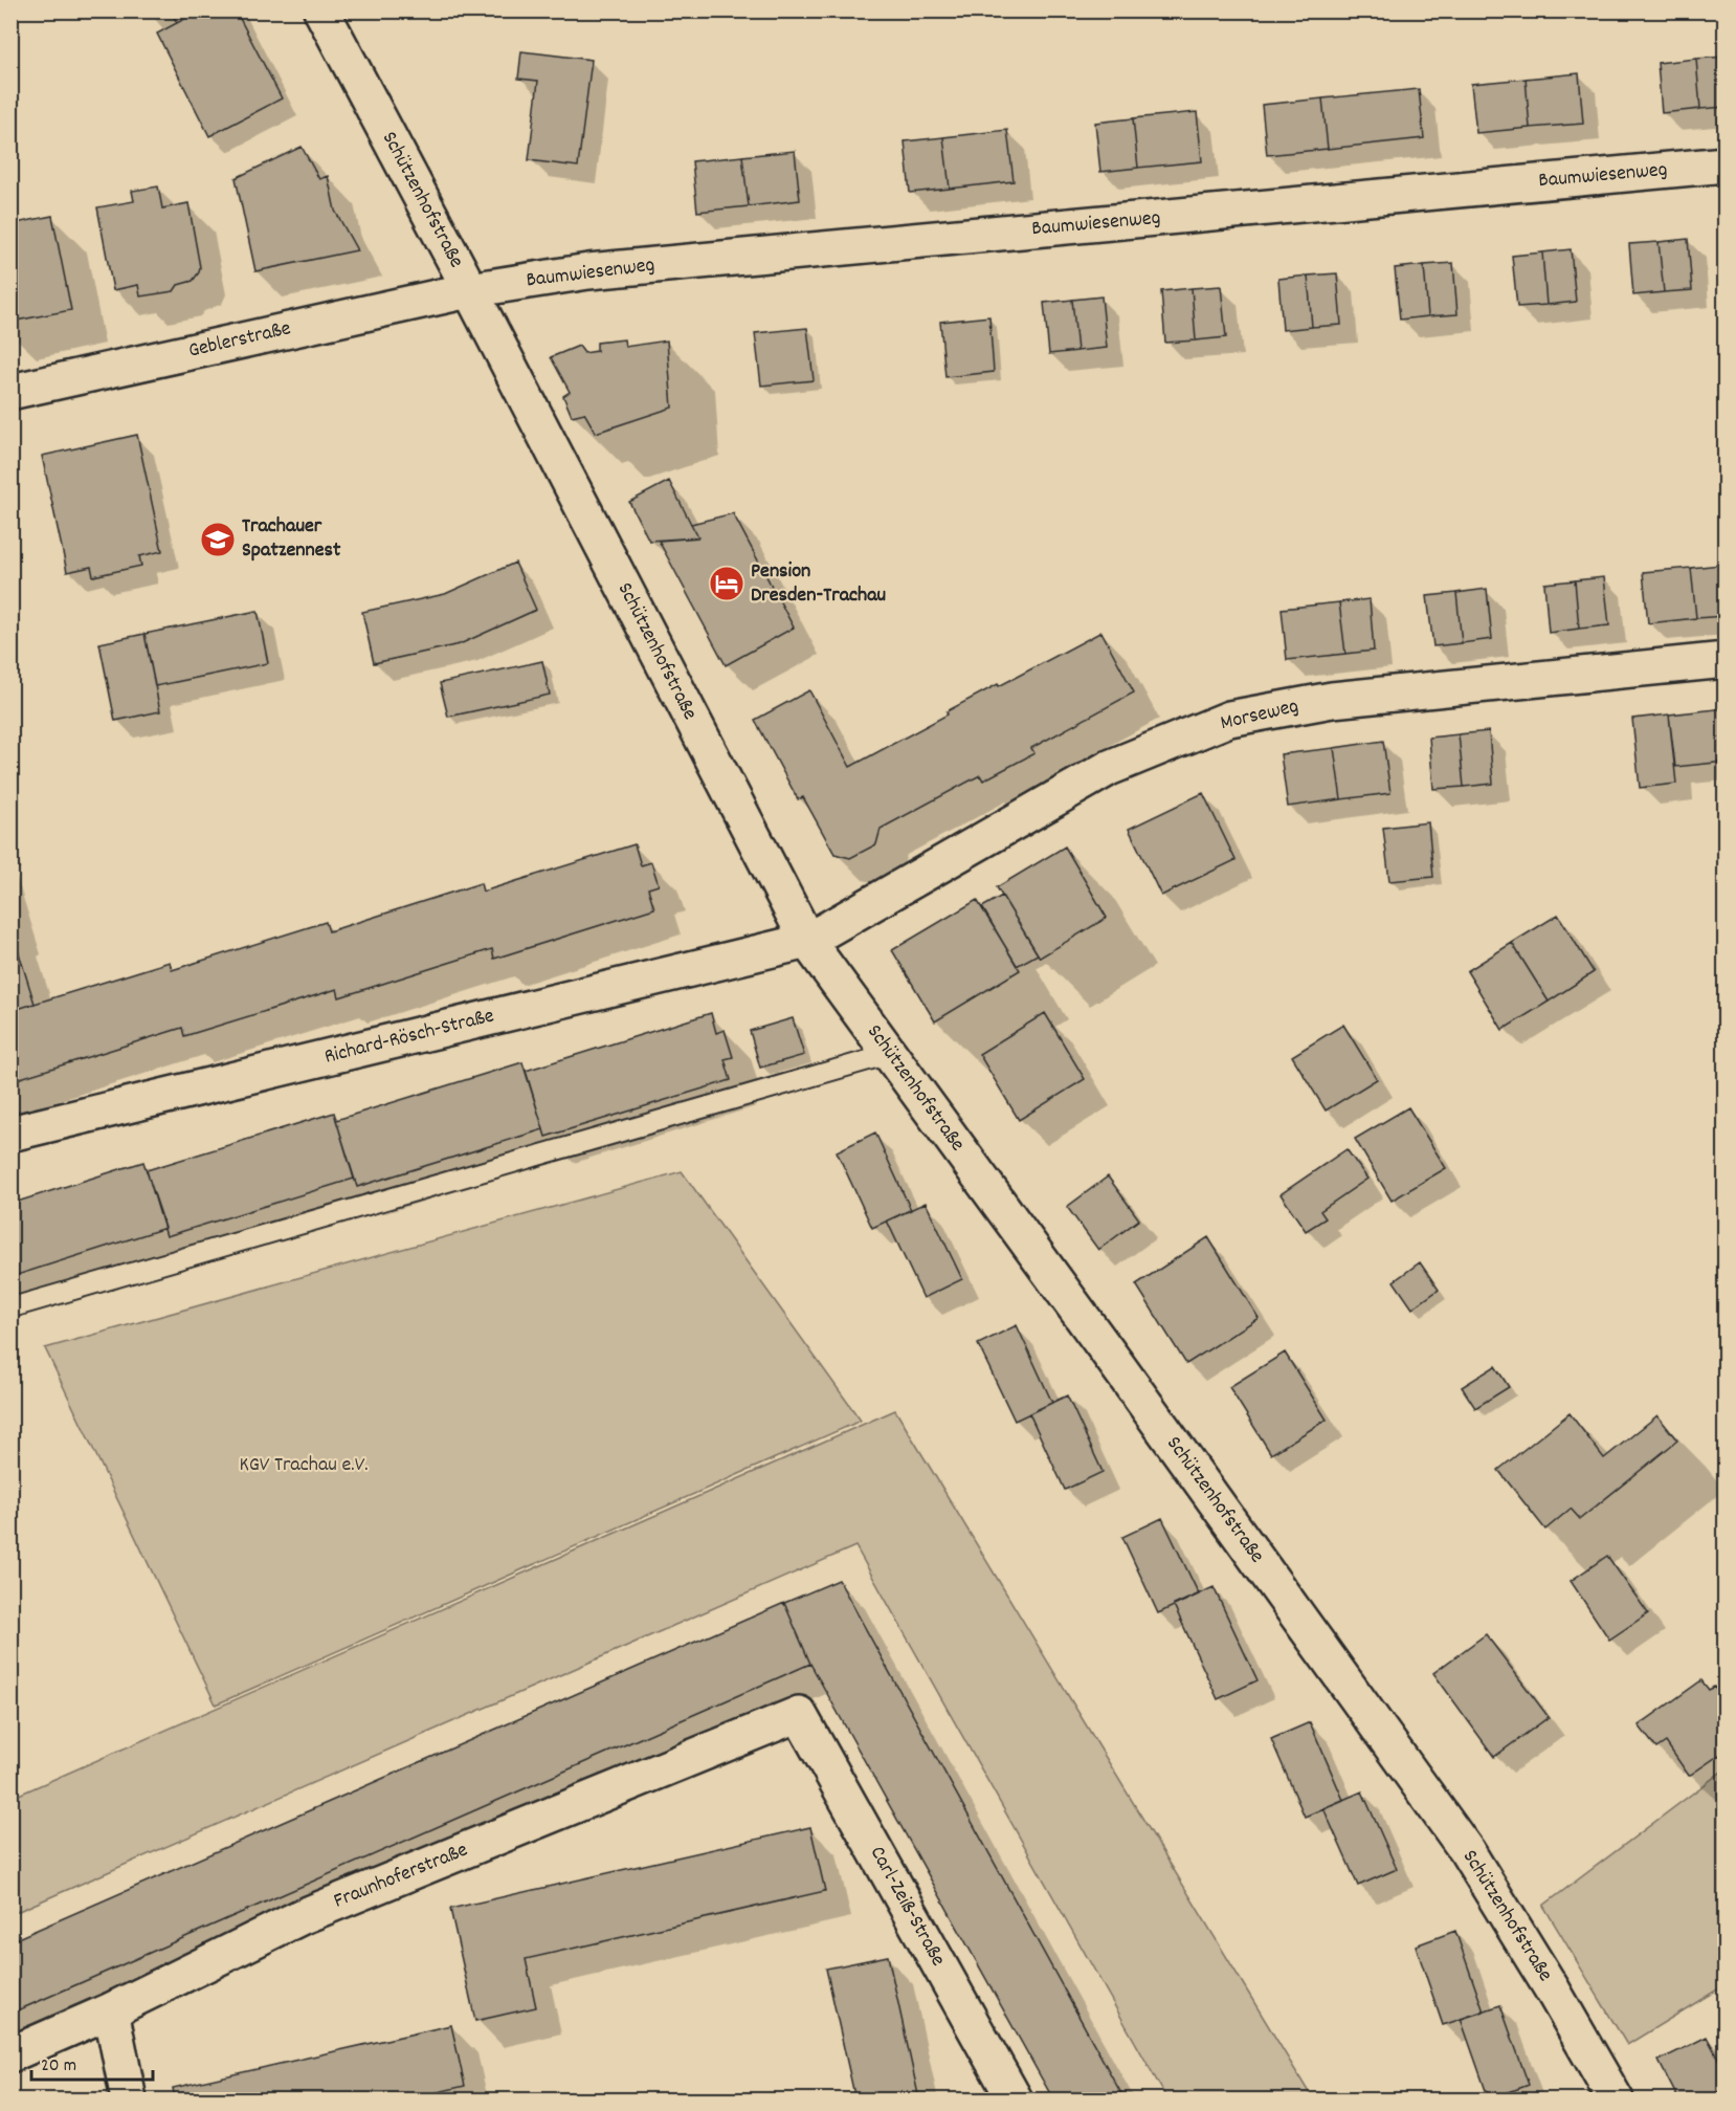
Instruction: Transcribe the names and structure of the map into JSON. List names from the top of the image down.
{
  "streets": {
    "street": [
      "Baumwiesenweg",
      "Schützenhofstraße",
      "Geblerstraße",
      "Morseweg",
      "Richard-Rösch-Straße",
      "Fraunhoferstraße",
      "Carl-Zeiß-Straße"
    ]
  },
  "crossings": [
    ["Baumwiesenweg", "Schützenhofstraße"],
    ["Baumwiesenweg", "Geblerstraße"],
    ["Schützenhofstraße", "Geblerstraße"],
    ["Schützenhofstraße", "Morseweg"],
    ["Schützenhofstraße", "Richard-Rösch-Straße"],
    ["Morseweg", "Richard-Rösch-Straße"],
    ["Fraunhoferstraße", "Carl-Zeiß-Straße"]
  ],
  "parks": ["KGV Trachau e.V."],
  "places": {
    "school or university": ["Trachauer Spatzennest"],
    "hotel": ["Pension Dresden-Trachau"]
  },
  "scale_bar": "20 m"
}
